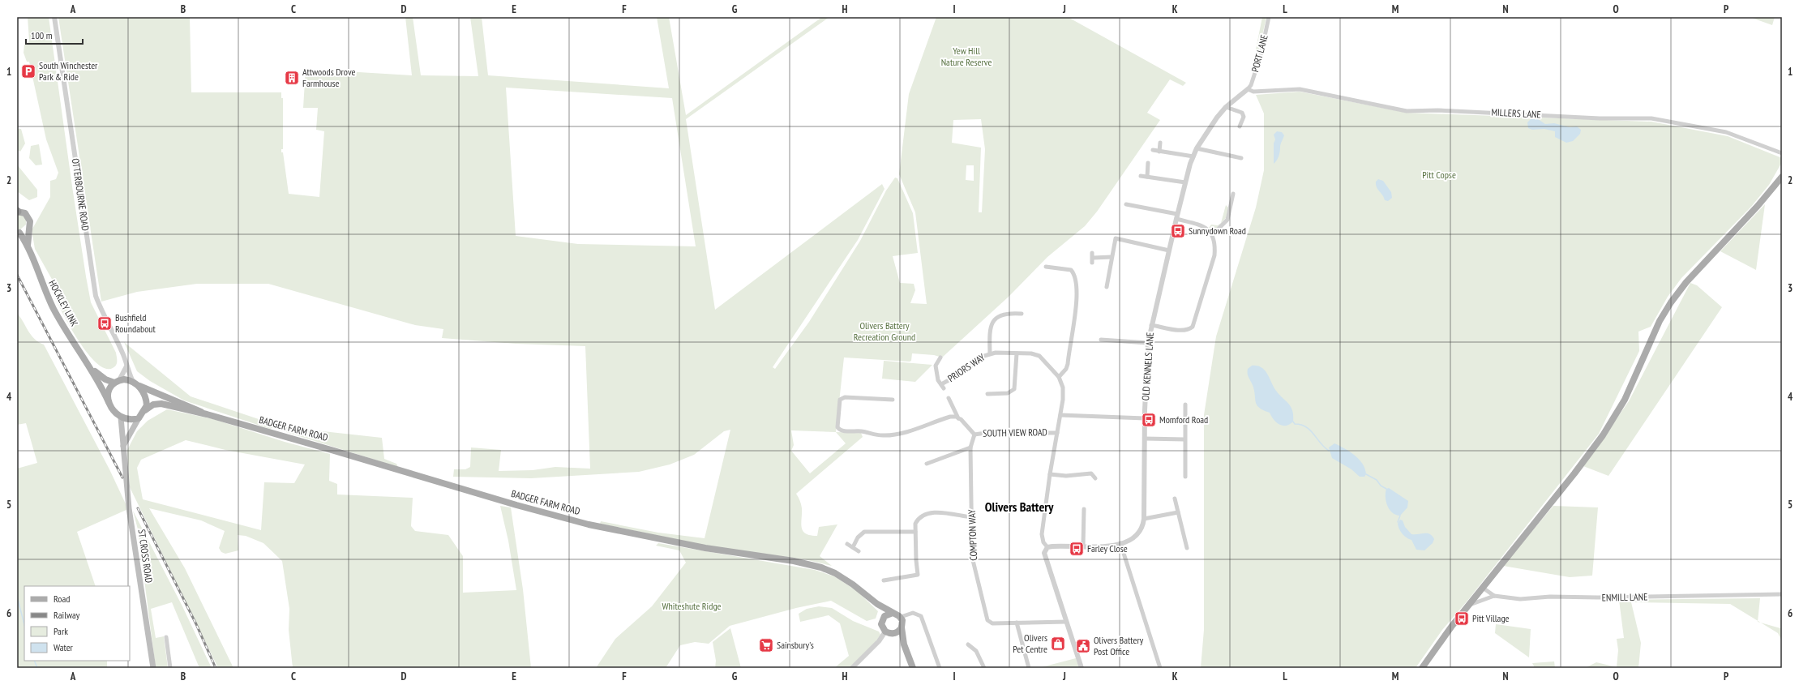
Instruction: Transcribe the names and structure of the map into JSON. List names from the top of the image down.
{
  "streets": {
    "main road": ["HOCKLEY LINK", "BADGER FARM ROAD", "ST CROSS ROAD"],
    "street": [
      "PORT LANE",
      "MILLERS LANE",
      "OTTERBOURNE ROAD",
      "OLD KENNELS LANE",
      "PRIORS WAY",
      "SOUTH VIEW ROAD",
      "COMPTON WAY",
      "ENMILL LANE"
    ]
  },
  "crossings": [
    ["PORT LANE", "MILLERS LANE"],
    ["PORT LANE", "OLD KENNELS LANE"],
    ["MILLERS LANE", "OLD KENNELS LANE"],
    ["OTTERBOURNE ROAD", "HOCKLEY LINK"],
    ["OTTERBOURNE ROAD", "BADGER FARM ROAD"],
    ["OTTERBOURNE ROAD", "ST CROSS ROAD"],
    ["HOCKLEY LINK", "BADGER FARM ROAD"],
    ["HOCKLEY LINK", "ST CROSS ROAD"],
    ["BADGER FARM ROAD", "ST CROSS ROAD"],
    ["SOUTH VIEW ROAD", "COMPTON WAY"]
  ],
  "districts": ["Olivers Battery"],
  "parks": [
    "Yew Hill Nature Reserve",
    "Pitt Copse",
    "Olivers Battery Recreation Ground",
    "Whiteshute Ridge"
  ],
  "places": {
    "parking": ["South Winchester Park & Ride"],
    "building": ["Attwoods Drove Farmhouse"],
    "bus stop": [
      "Sunnydown Road",
      "Bushfield Roundabout",
      "Momford Road",
      "Farley Close",
      "Pitt Village"
    ],
    "shop": ["Olivers Pet Centre"],
    "supermarket": ["Sainsbury's"],
    "public building": ["Olivers Battery Post Office"]
  },
  "legend": [
    "Road",
    "Railway",
    "Park",
    "Water"
  ],
  "scale_bar": "100 m",
  "grid": {
    "columns": [
      "A",
      "B",
      "C",
      "D",
      "E",
      "F",
      "G",
      "H",
      "I",
      "J",
      "K",
      "L",
      "M",
      "N",
      "O",
      "P"
    ],
    "rows": [
      "1",
      "2",
      "3",
      "4",
      "5",
      "6"
    ]
  }
}
